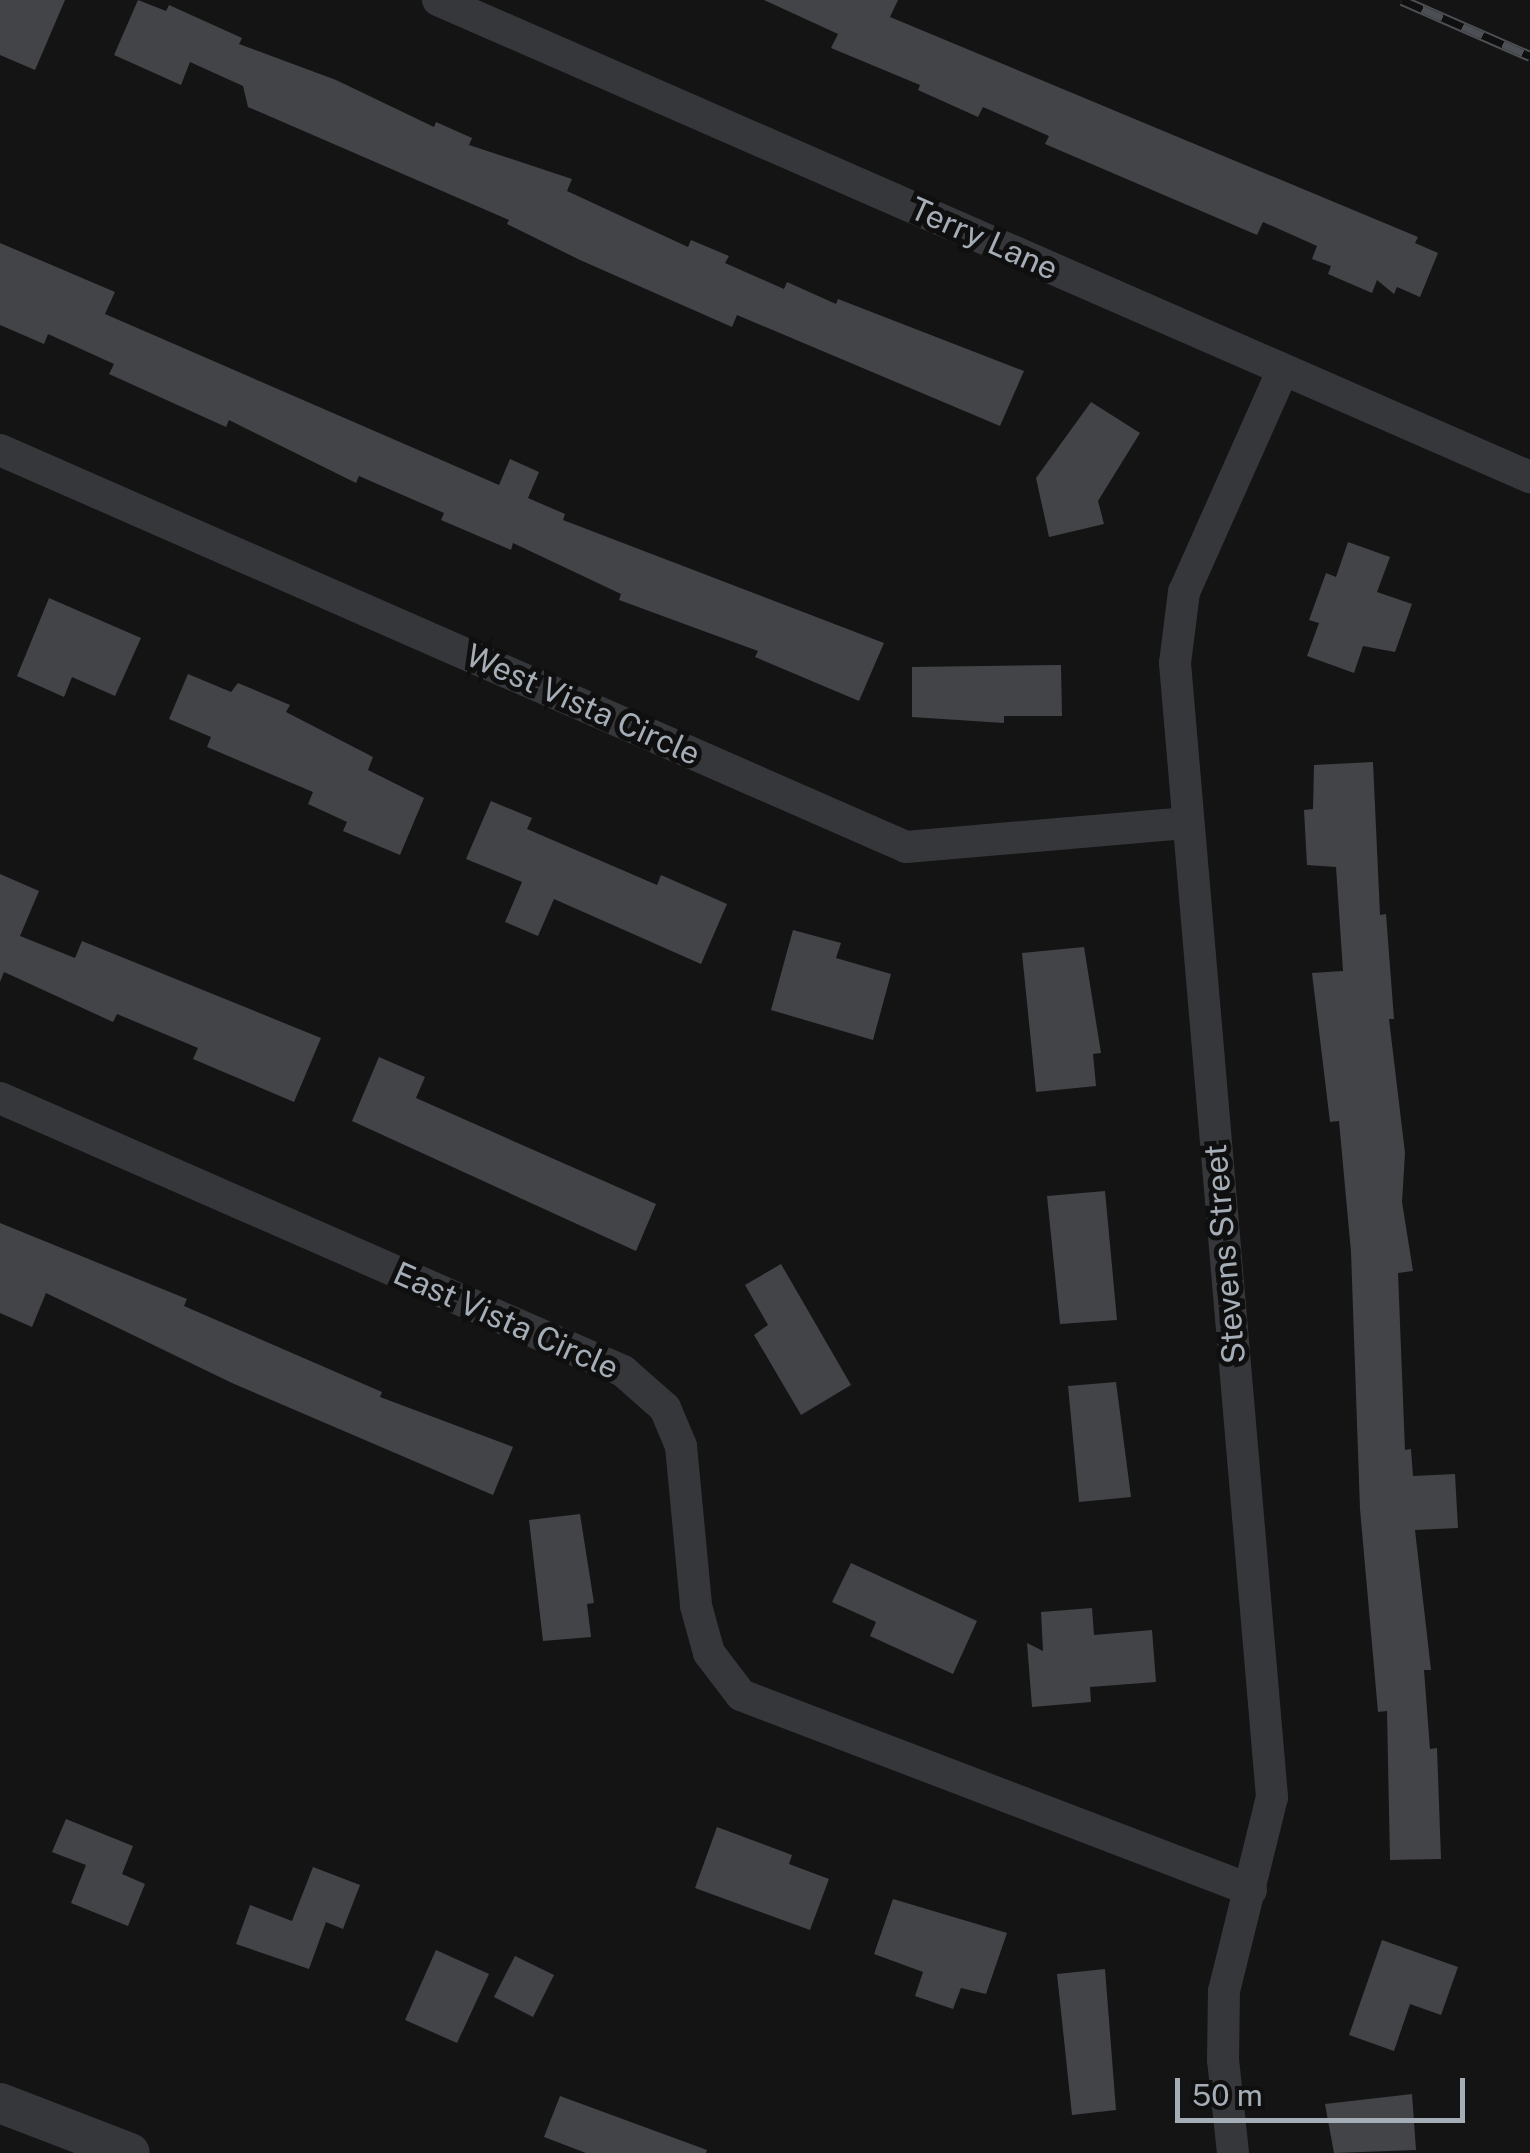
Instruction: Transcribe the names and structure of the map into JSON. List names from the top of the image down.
{
  "streets": {
    "street": [
      "Terry Lane",
      "West Vista Circle",
      "Stevens Street",
      "East Vista Circle"
    ]
  },
  "crossings": [
    ["Terry Lane", "Stevens Street"],
    ["West Vista Circle", "Stevens Street"],
    ["Stevens Street", "East Vista Circle"]
  ],
  "scale_bar": "50 m"
}
